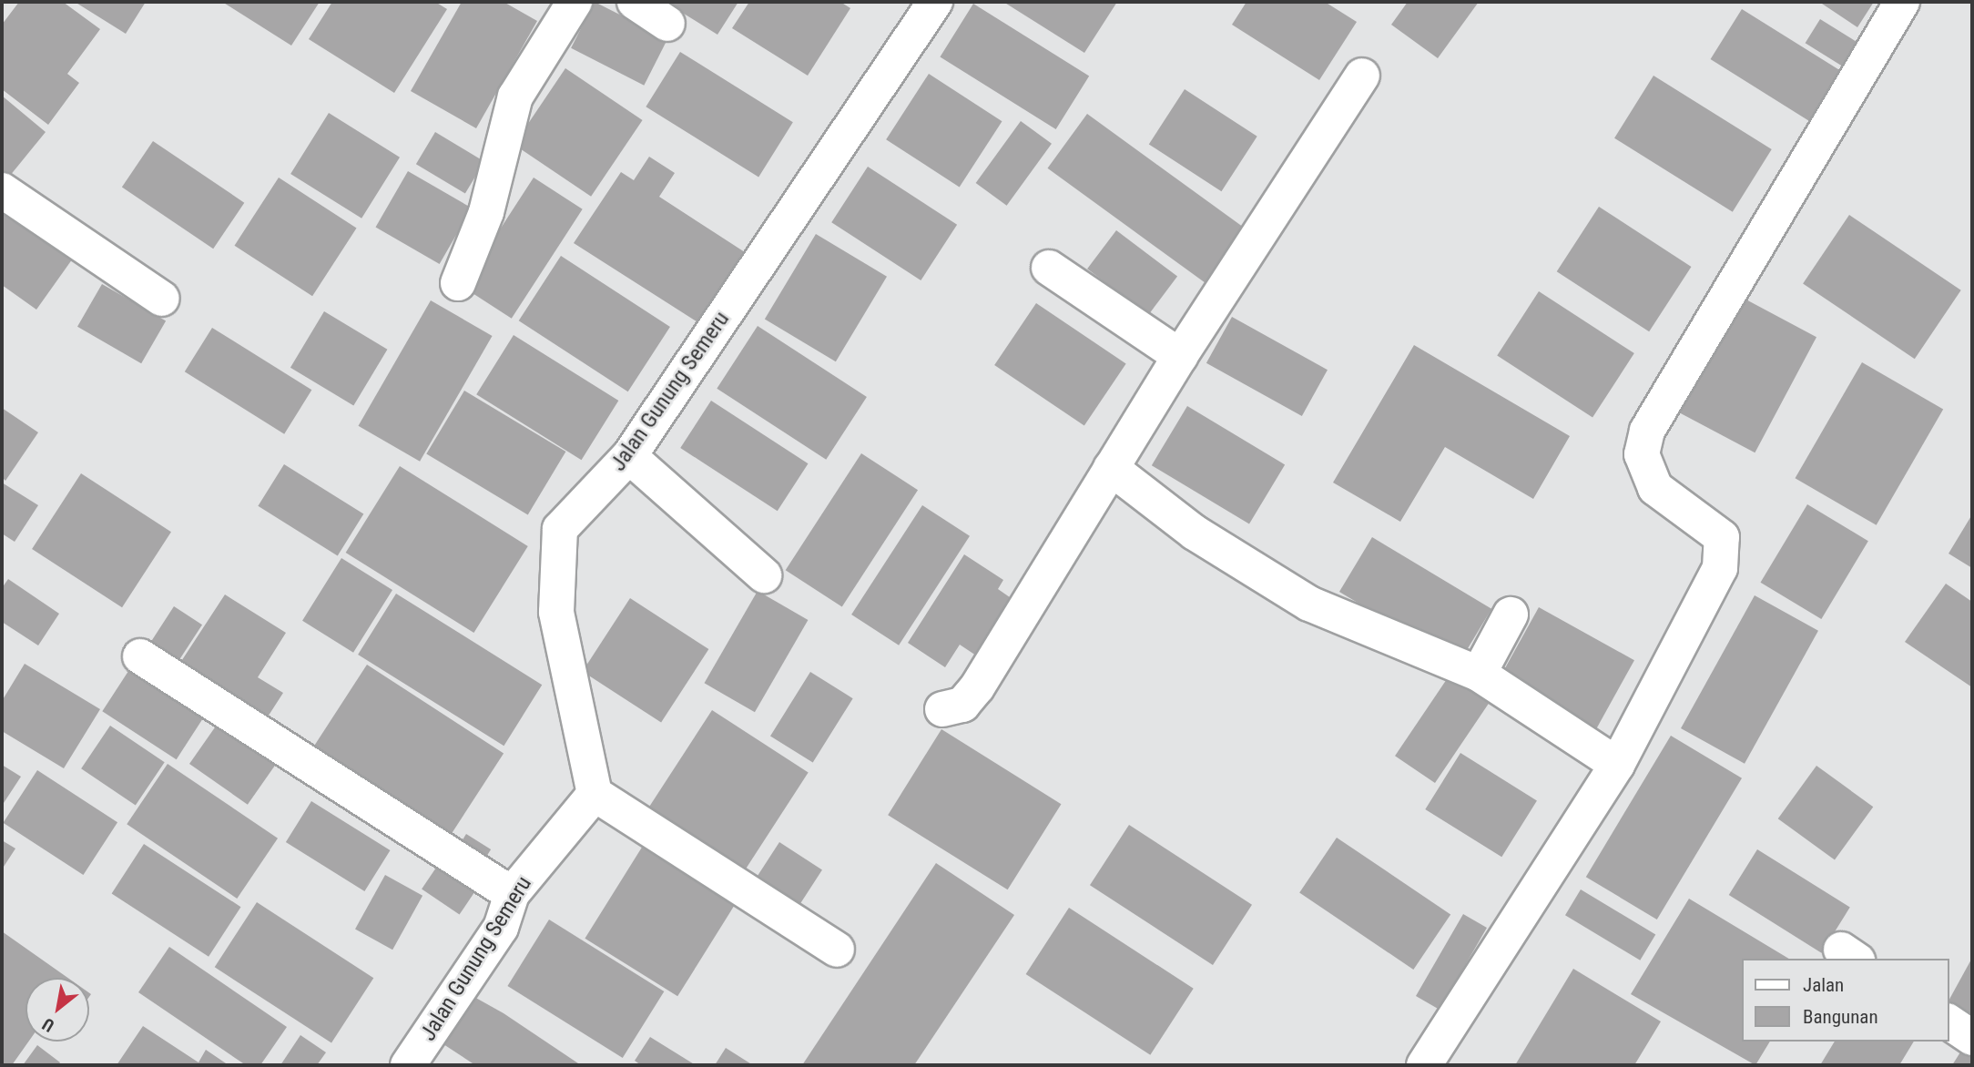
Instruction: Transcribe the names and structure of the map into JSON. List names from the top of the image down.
{
  "streets": {
    "street": ["Jalan Gunung Semeru"]
  },
  "legend": ["Jalan", "Bangunan"],
  "north": "bottom left"
}
